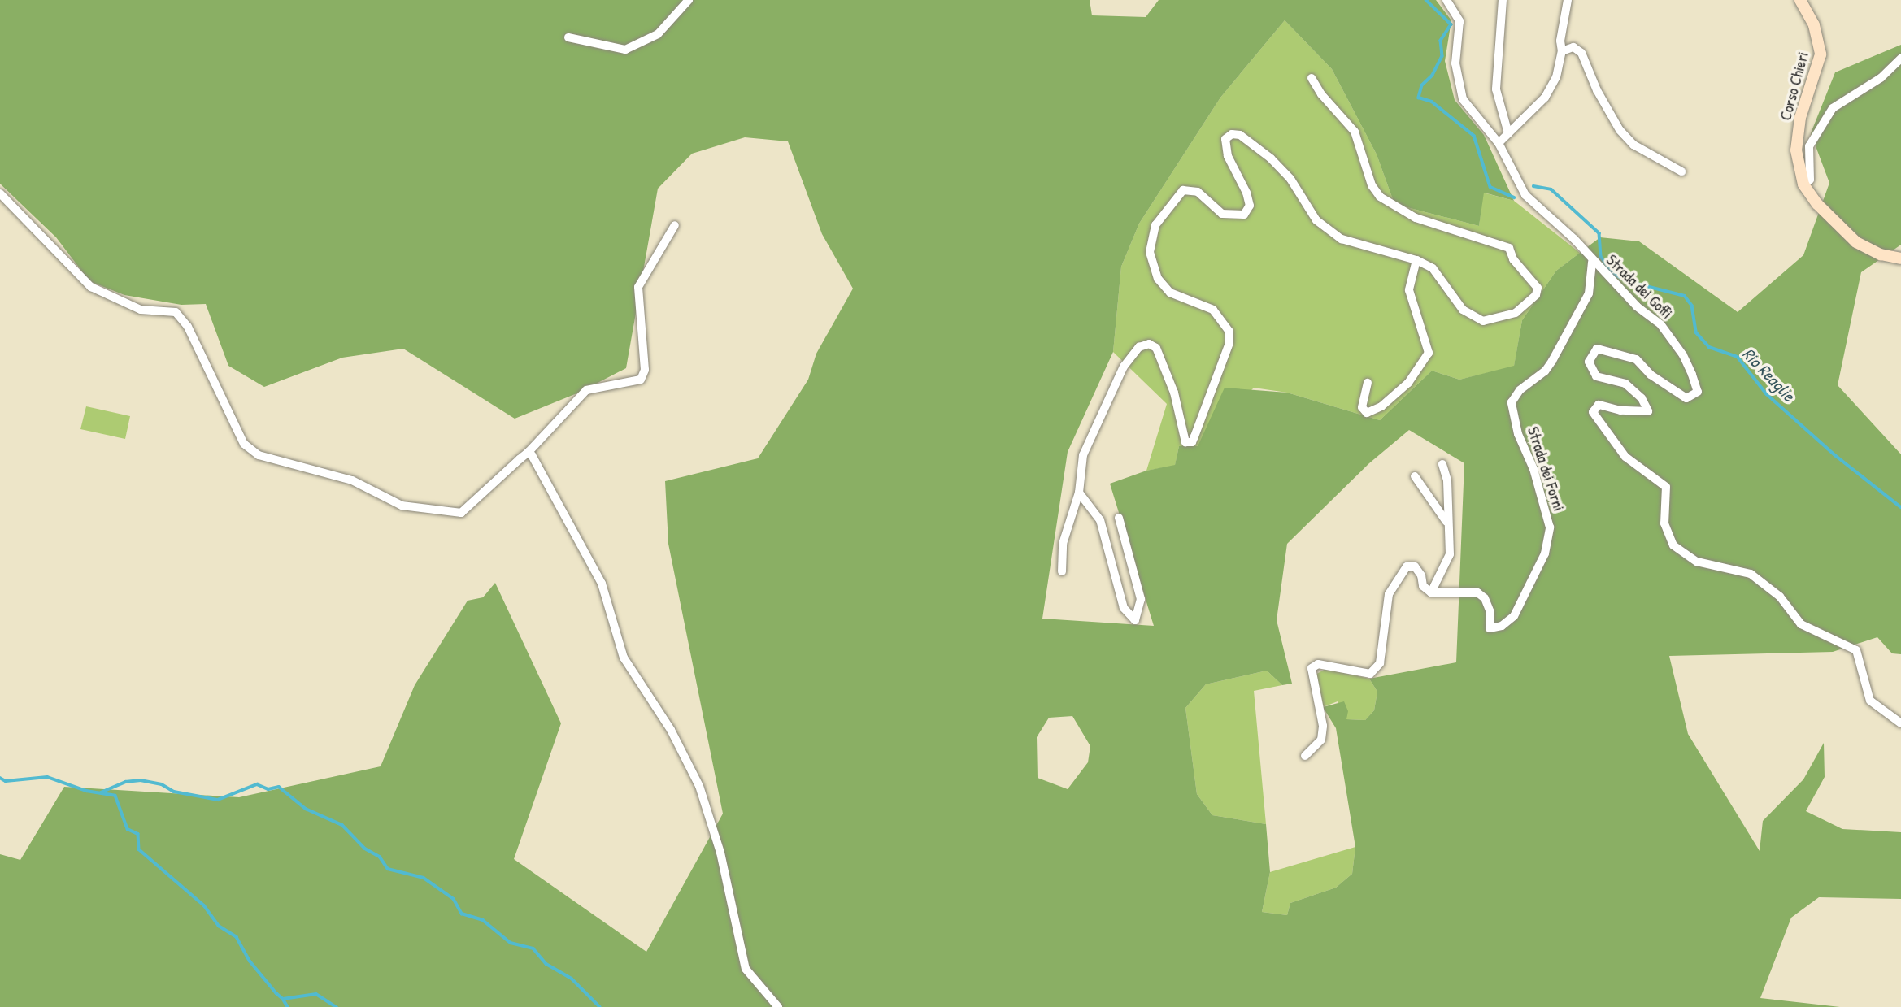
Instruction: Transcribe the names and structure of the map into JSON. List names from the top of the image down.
{
  "streets": {
    "main road": ["Corso Chieri"],
    "street": ["Strada dei Goffi", "Strada dei Forni"]
  },
  "crossings": [
    ["Strada dei Goffi", "Strada dei Forni"]
  ],
  "water": ["Rio Reaglie"]
}
